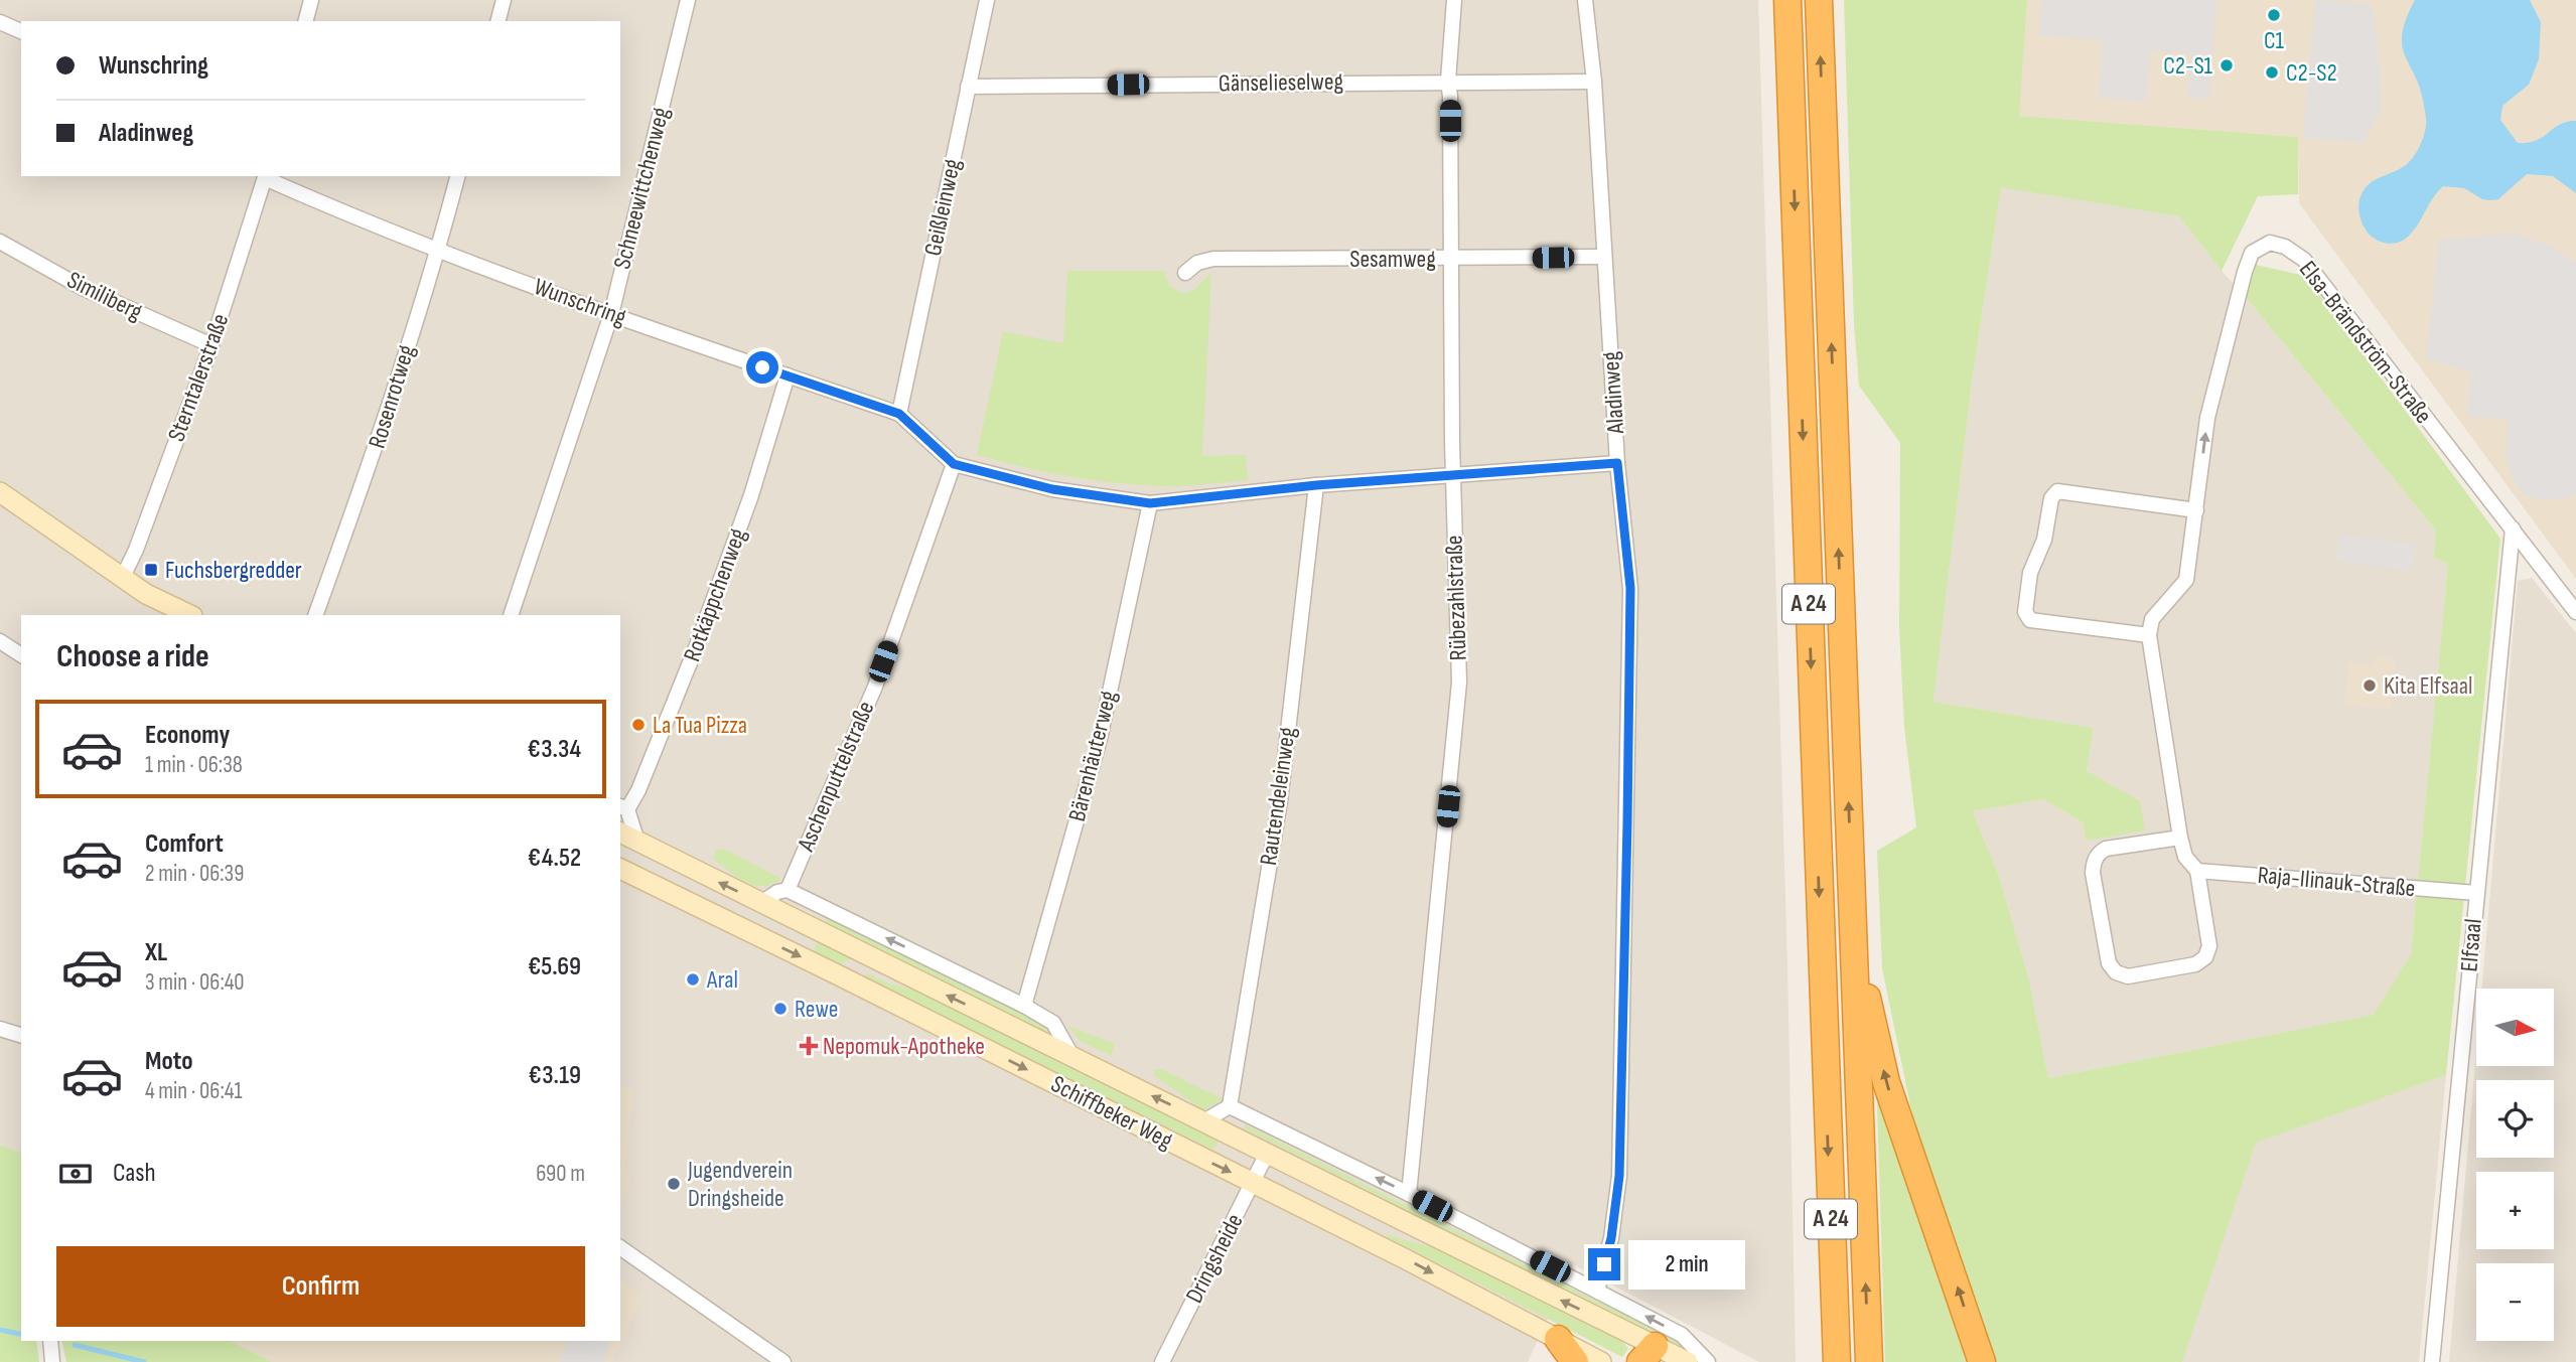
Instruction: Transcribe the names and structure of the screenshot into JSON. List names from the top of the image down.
{
  "streets": {
    "highway": ["A 24"],
    "main road": ["Schiffbeker Weg"],
    "street": [
      "Gänselieselweg",
      "Schneewittchenweg",
      "Geißleinweg",
      "Sesamweg",
      "Similiberg",
      "Wunschring",
      "Elsa-Brändström-Straße",
      "Sterntalerstraße",
      "Aladinweg",
      "Rosenrotweg",
      "Rotkäppchenweg",
      "Rübezahlstraße",
      "Bärenhäuterweg",
      "Aschenputtelstraße",
      "Rautendeleinweg",
      "Raja-Ilinauk-Straße",
      "Elfsaal",
      "Dringsheide"
    ]
  },
  "crossings": [
    ["Gänselieselweg", "Geißleinweg"],
    ["Gänselieselweg", "Aladinweg"],
    ["Gänselieselweg", "Rübezahlstraße"],
    ["Schneewittchenweg", "Wunschring"],
    ["Geißleinweg", "Wunschring"],
    ["Sesamweg", "Aladinweg"],
    ["Sesamweg", "Rübezahlstraße"],
    ["Similiberg", "Sterntalerstraße"],
    ["Wunschring", "Sterntalerstraße"],
    ["Wunschring", "Rosenrotweg"],
    ["Wunschring", "Rotkäppchenweg"],
    ["Elsa-Brändström-Straße", "Elfsaal"],
    ["Bärenhäuterweg", "Schiffbeker Weg"],
    ["Aschenputtelstraße", "Schiffbeker Weg"],
    ["Rautendeleinweg", "Schiffbeker Weg"],
    ["Raja-Ilinauk-Straße", "Elfsaal"],
    ["Schiffbeker Weg", "Dringsheide"]
  ],
  "places": {
    "other": [
      "C1",
      "C2-S1",
      "C2-S2",
      "Kita Elfsaal",
      "La Tua Pizza",
      "Aral",
      "Rewe",
      "Jugendverein Dringsheide"
    ],
    "transit": ["Fuchsbergredder"],
    "health": ["Nepomuk-Apotheke"]
  },
  "north": "right",
  "page": {
    "banner": ["Wunschring", "Aladinweg"],
    "heading": "Choose a ride",
    "list": [
      {
        "name": "Economy",
        "note": "1 min · 06:38",
        "value": "€3.34"
      },
      {
        "name": "Comfort",
        "note": "2 min · 06:39",
        "value": "€4.52"
      },
      {
        "name": "XL",
        "note": "3 min · 06:40",
        "value": "€5.69"
      },
      {
        "name": "Moto",
        "note": "4 min · 06:41",
        "value": "€3.19"
      }
    ],
    "map_buttons": ["+", "−"],
    "pay": ["Cash", "690 m"],
    "buttons": "Confirm",
    "bubble": "2 min"
  }
}
